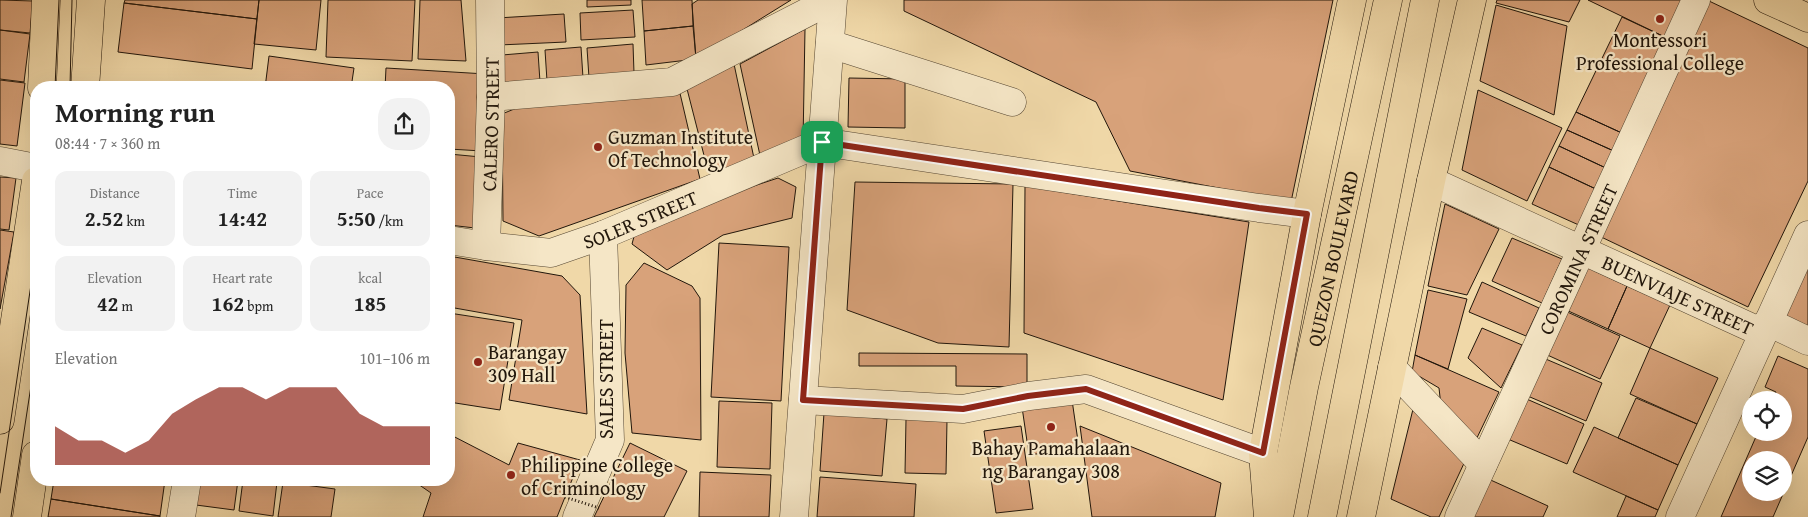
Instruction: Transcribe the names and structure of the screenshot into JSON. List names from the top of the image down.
{
  "streets": {
    "main road": ["QUEZON BOULEVARD"],
    "street": [
      "CALERO STREET",
      "SOLER STREET",
      "COROMINA STREET",
      "BUENVIAJE STREET",
      "SALES STREET"
    ]
  },
  "crossings": [
    ["CALERO STREET", "SOLER STREET"],
    ["SOLER STREET", "SALES STREET"],
    ["COROMINA STREET", "BUENVIAJE STREET"]
  ],
  "places": [
    "Montessori Professional College",
    "Guzman Institute Of Technology",
    "Barangay 309 Hall",
    "Bahay Pamahalaan ng Barangay 308",
    "Philippine College of Criminology"
  ],
  "page": {
    "heading": ["Morning run", "08:44 · 7 × 360 m"],
    "stats": [
      ["Distance", "2.52 km"],
      ["Time", "14:42"],
      ["Pace", "5:50 /km"],
      ["Elevation", "42 m"],
      ["Heart rate", "162 bpm"],
      ["kcal", "185"]
    ],
    "chart": ["Elevation", "101–106 m"]
  }
}
